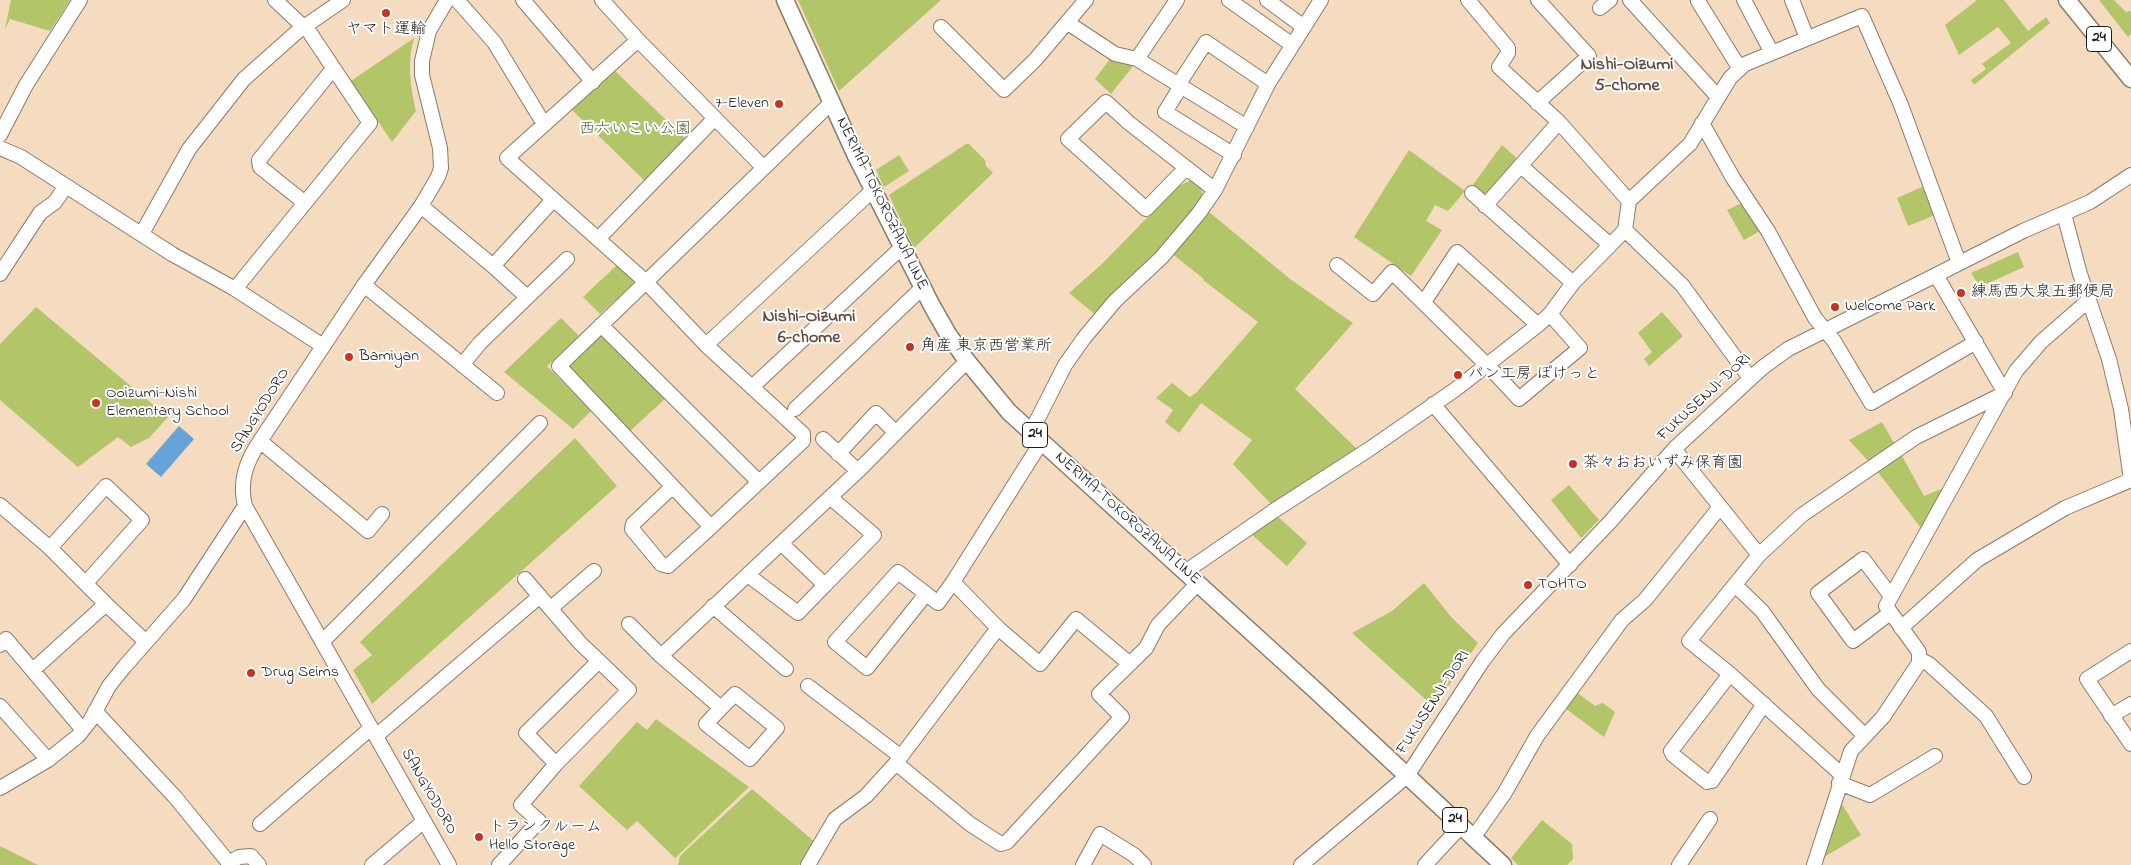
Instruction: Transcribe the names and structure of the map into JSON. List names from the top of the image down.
{
  "streets": {
    "main road": ["24", "NERIMA-TOKOROZAWA LINE"],
    "street": ["FUKUSENJI-DORI", "SANGYODORO"]
  },
  "crossings": [
    ["NERIMA-TOKOROZAWA LINE", "FUKUSENJI-DORI"]
  ],
  "districts": ["Nishi-Oizumi 5-chome", "Nishi-Oizumi 6-chome"],
  "parks": ["西六いこい公園"],
  "places": [
    "ヤマト運輸",
    "7-Eleven",
    "練馬西大泉五郵便局",
    "Welcome Park",
    "角産 東京西営業所",
    "Bamiyan",
    "パン工房 ぽけっと",
    "Ooizumi-Nishi Elementary School",
    "茶々おおいずみ保育園",
    "TOHTO",
    "Drug Seims",
    "トランクルーム Hello Storage"
  ]
}
